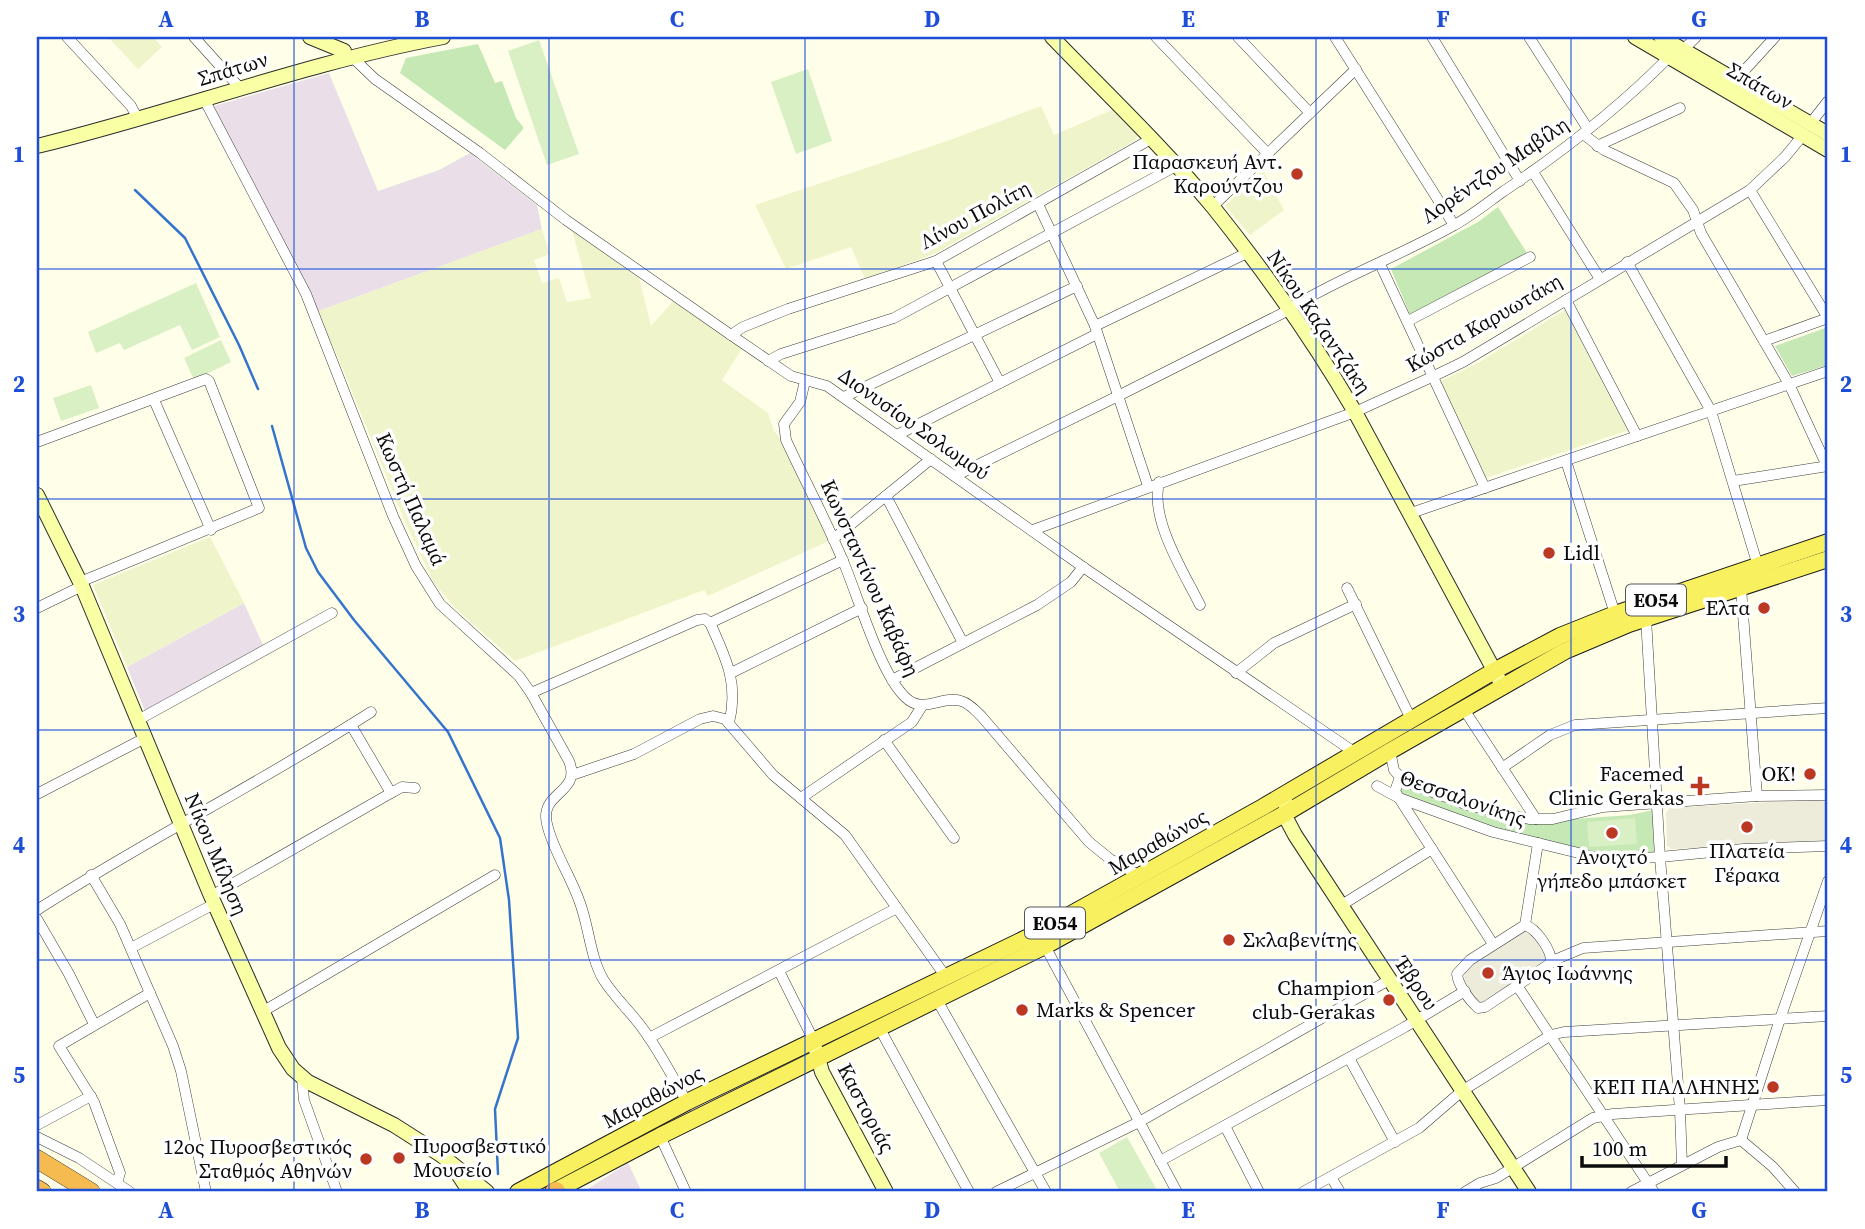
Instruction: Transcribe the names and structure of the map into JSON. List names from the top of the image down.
{
  "streets": {
    "main road": ["ΕΟ54", "Μαραθώνος"],
    "street": [
      "Σπάτων",
      "Λορέντζου Μαβίλη",
      "Λίνου Πολίτη",
      "Νίκου Καζαντζάκη",
      "Κώστα Καρυωτάκη",
      "Διονυσίου Σολωμού",
      "Κωστή Παλαμά",
      "Κωνσταντίνου Καβάφη",
      "Θεσσαλονίκης",
      "Νίκου Μίληση",
      "Έβρου",
      "Καστοριάς"
    ]
  },
  "crossings": [
    ["Σπάτων", "Λορέντζου Μαβίλη"],
    ["Σπάτων", "Κώστα Καρυωτάκη"],
    ["Σπάτων", "Διονυσίου Σολωμού"],
    ["Σπάτων", "Κωστή Παλαμά"],
    ["Λορέντζου Μαβίλη", "Νίκου Καζαντζάκη"],
    ["Λορέντζου Μαβίλη", "Διονυσίου Σολωμού"],
    ["Λίνου Πολίτη", "Νίκου Καζαντζάκη"],
    ["Λίνου Πολίτη", "Διονυσίου Σολωμού"],
    ["Νίκου Καζαντζάκη", "Κώστα Καρυωτάκη"],
    ["Νίκου Καζαντζάκη", "Μαραθώνος"],
    ["Κώστα Καρυωτάκη", "Διονυσίου Σολωμού"],
    ["Διονυσίου Σολωμού", "Κωνσταντίνου Καβάφη"],
    ["Διονυσίου Σολωμού", "Μαραθώνος"],
    ["Θεσσαλονίκης", "Μαραθώνος"],
    ["Μαραθώνος", "Έβρου"],
    ["Μαραθώνος", "Καστοριάς"]
  ],
  "places": {
    "other": [
      "Παρασκευή Αντ. Καρούντζου",
      "Lidl",
      "Ελτα",
      "OK!",
      "Πλατεία Γέρακα",
      "Ανοιχτό γήπεδο μπάσκετ",
      "Σκλαβενίτης",
      "Άγιος Ιωάννης",
      "Champion club-Gerakas",
      "Marks & Spencer",
      "ΚΕΠ ΠΑΛΛΗΝΗΣ",
      "Πυροσβεστικό Μουσείο",
      "12ος Πυροσβεστικός Σταθμός Αθηνών"
    ],
    "health": ["Facemed Clinic Gerakas"]
  },
  "scale_bar": "100 m",
  "grid": {
    "columns": [
      "A",
      "B",
      "C",
      "D",
      "E",
      "F",
      "G"
    ],
    "rows": [
      "1",
      "2",
      "3",
      "4",
      "5"
    ]
  }
}
